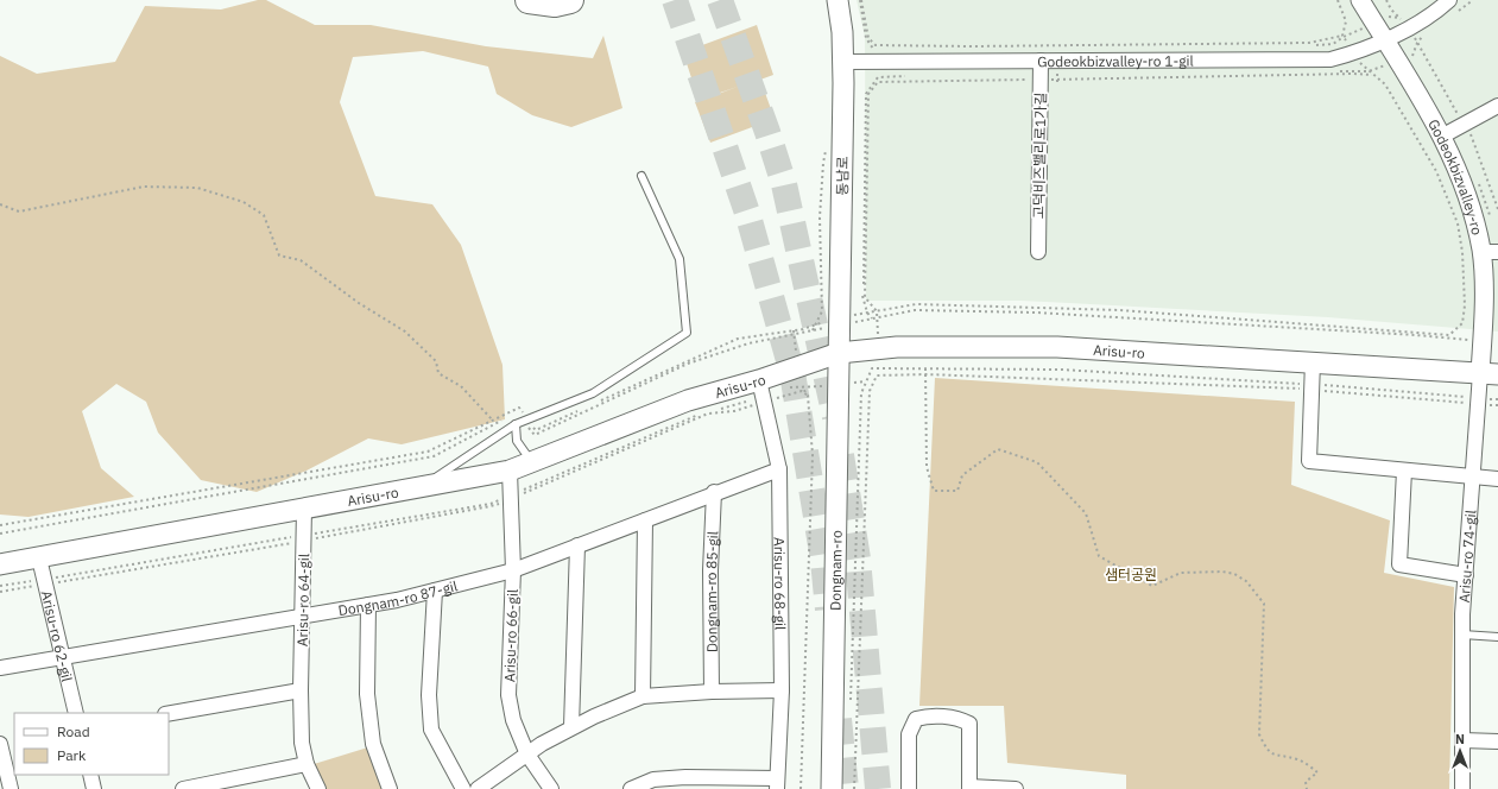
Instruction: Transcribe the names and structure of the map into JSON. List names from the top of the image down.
{
  "streets": {
    "main road": ["동남로", "Arisu-ro", "Dongnam-ro"],
    "street": [
      "Godeokbizvalley-ro 1-gil",
      "고덕비즈밸리로1가길",
      "Godeokbizvalley-ro",
      "Arisu-ro 74-gil",
      "Arisu-ro 68-gil",
      "Dongnam-ro 85-gil",
      "Dongnam-ro 87-gil",
      "Arisu-ro 64-gil",
      "Arisu-ro 62-gil",
      "Arisu-ro 66-gil"
    ]
  },
  "crossings": [
    ["Godeokbizvalley-ro 1-gil", "고덕비즈밸리로1가길"],
    ["Godeokbizvalley-ro 1-gil", "동남로"],
    ["Godeokbizvalley-ro 1-gil", "Godeokbizvalley-ro"],
    ["동남로", "Arisu-ro"],
    ["동남로", "Dongnam-ro"],
    ["Godeokbizvalley-ro", "Arisu-ro"],
    ["Godeokbizvalley-ro", "Arisu-ro 74-gil"],
    ["Arisu-ro", "Arisu-ro 74-gil"],
    ["Arisu-ro", "Dongnam-ro"],
    ["Arisu-ro", "Arisu-ro 68-gil"],
    ["Arisu-ro", "Arisu-ro 64-gil"],
    ["Arisu-ro", "Arisu-ro 62-gil"],
    ["Arisu-ro", "Arisu-ro 66-gil"],
    ["Arisu-ro 68-gil", "Dongnam-ro 87-gil"],
    ["Dongnam-ro 85-gil", "Dongnam-ro 87-gil"],
    ["Dongnam-ro 87-gil", "Arisu-ro 64-gil"],
    ["Dongnam-ro 87-gil", "Arisu-ro 62-gil"],
    ["Dongnam-ro 87-gil", "Arisu-ro 66-gil"]
  ],
  "parks": ["샘터공원"],
  "legend": ["Road", "Park"],
  "north": "top"
}
